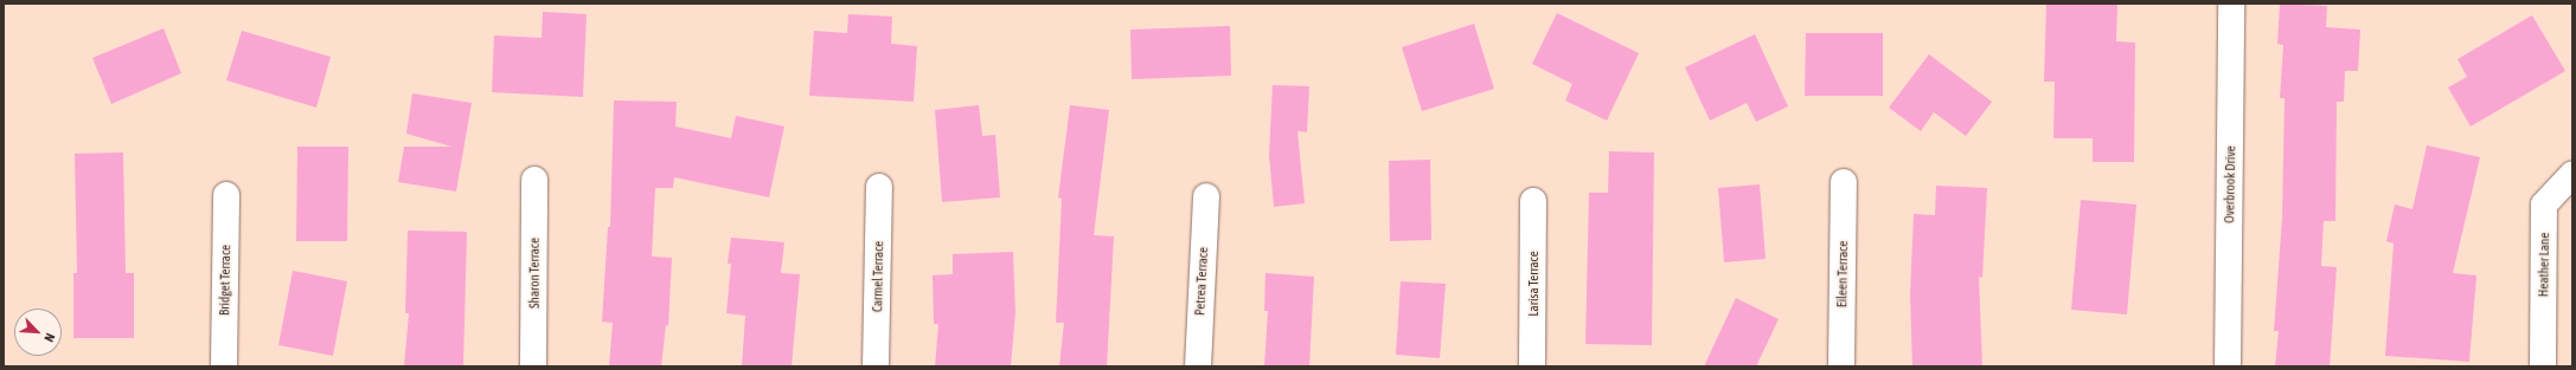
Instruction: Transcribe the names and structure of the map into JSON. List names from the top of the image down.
{
  "streets": {
    "street": [
      "Overbrook Drive",
      "Heather Lane",
      "Sharon Terrace",
      "Eileen Terrace",
      "Carmel Terrace",
      "Bridget Terrace",
      "Petrea Terrace",
      "Larisa Terrace"
    ]
  },
  "north": "bottom right"
}
